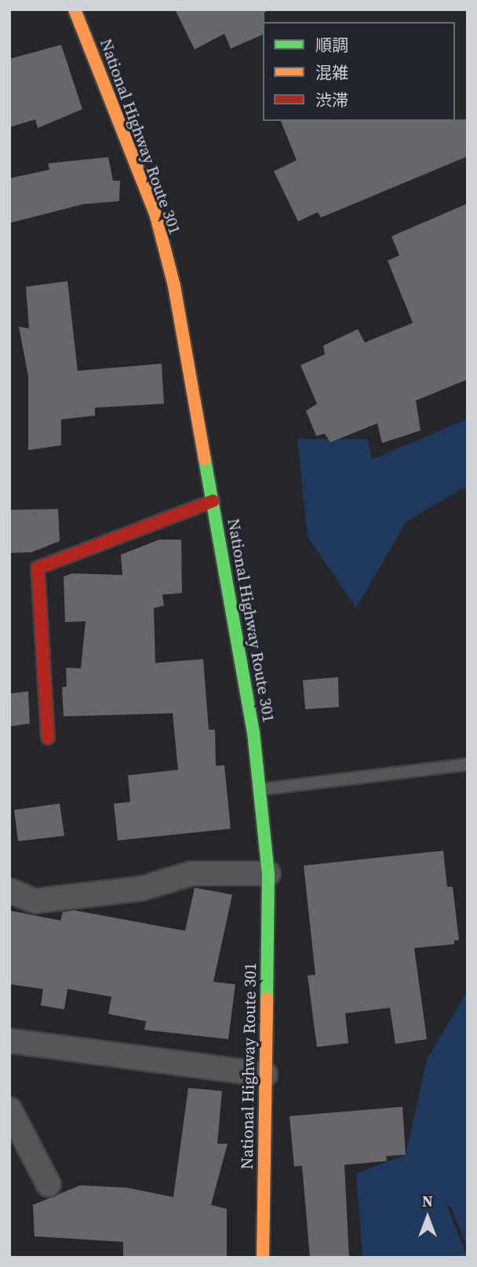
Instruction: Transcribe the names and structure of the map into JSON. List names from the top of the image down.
{
  "streets": {
    "main road": ["National Highway Route 301"]
  },
  "legend": ["順調", "混雑", "渋滞"],
  "north": "top"
}
